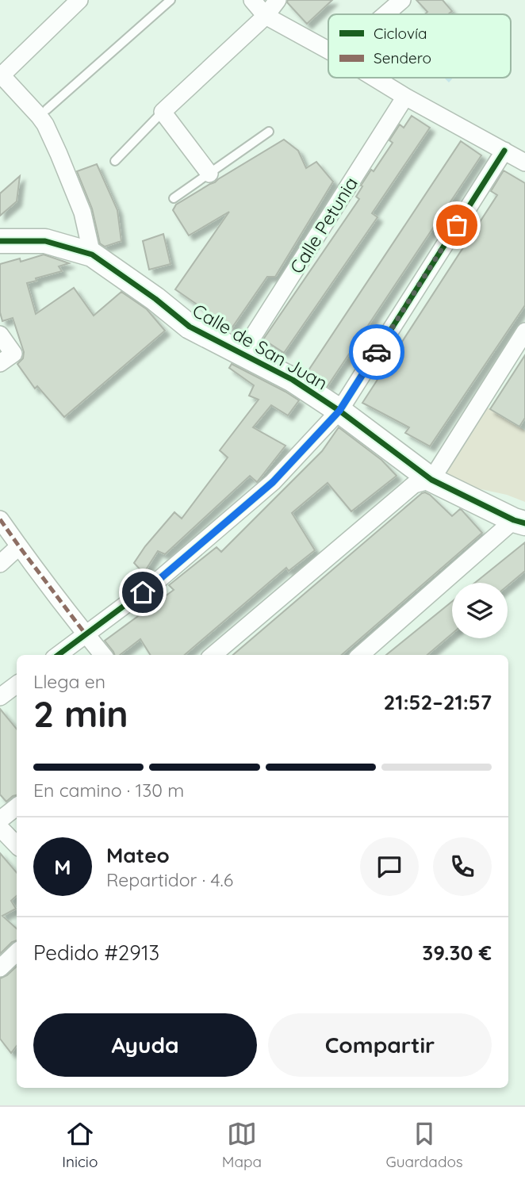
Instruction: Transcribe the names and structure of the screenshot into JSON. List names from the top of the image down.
{
  "streets": {
    "street": ["Calle Petunia", "Calle de San Juan"]
  },
  "crossings": [
    ["Calle Petunia", "Calle de San Juan"]
  ],
  "legend": ["Ciclovía", "Sendero"],
  "page": {
    "heading": ["2 min", "Llega en", "21:52–21:57"],
    "panel": [
      "Mateo",
      "Repartidor · 4.6",
      "Pedido #2913",
      "39.30 €"
    ],
    "bar": "En camino · 130 m",
    "round": "M",
    "buttons": ["Ayuda", "Compartir"],
    "tabs": ["Inicio", "Mapa", "Guardados"]
  }
}
